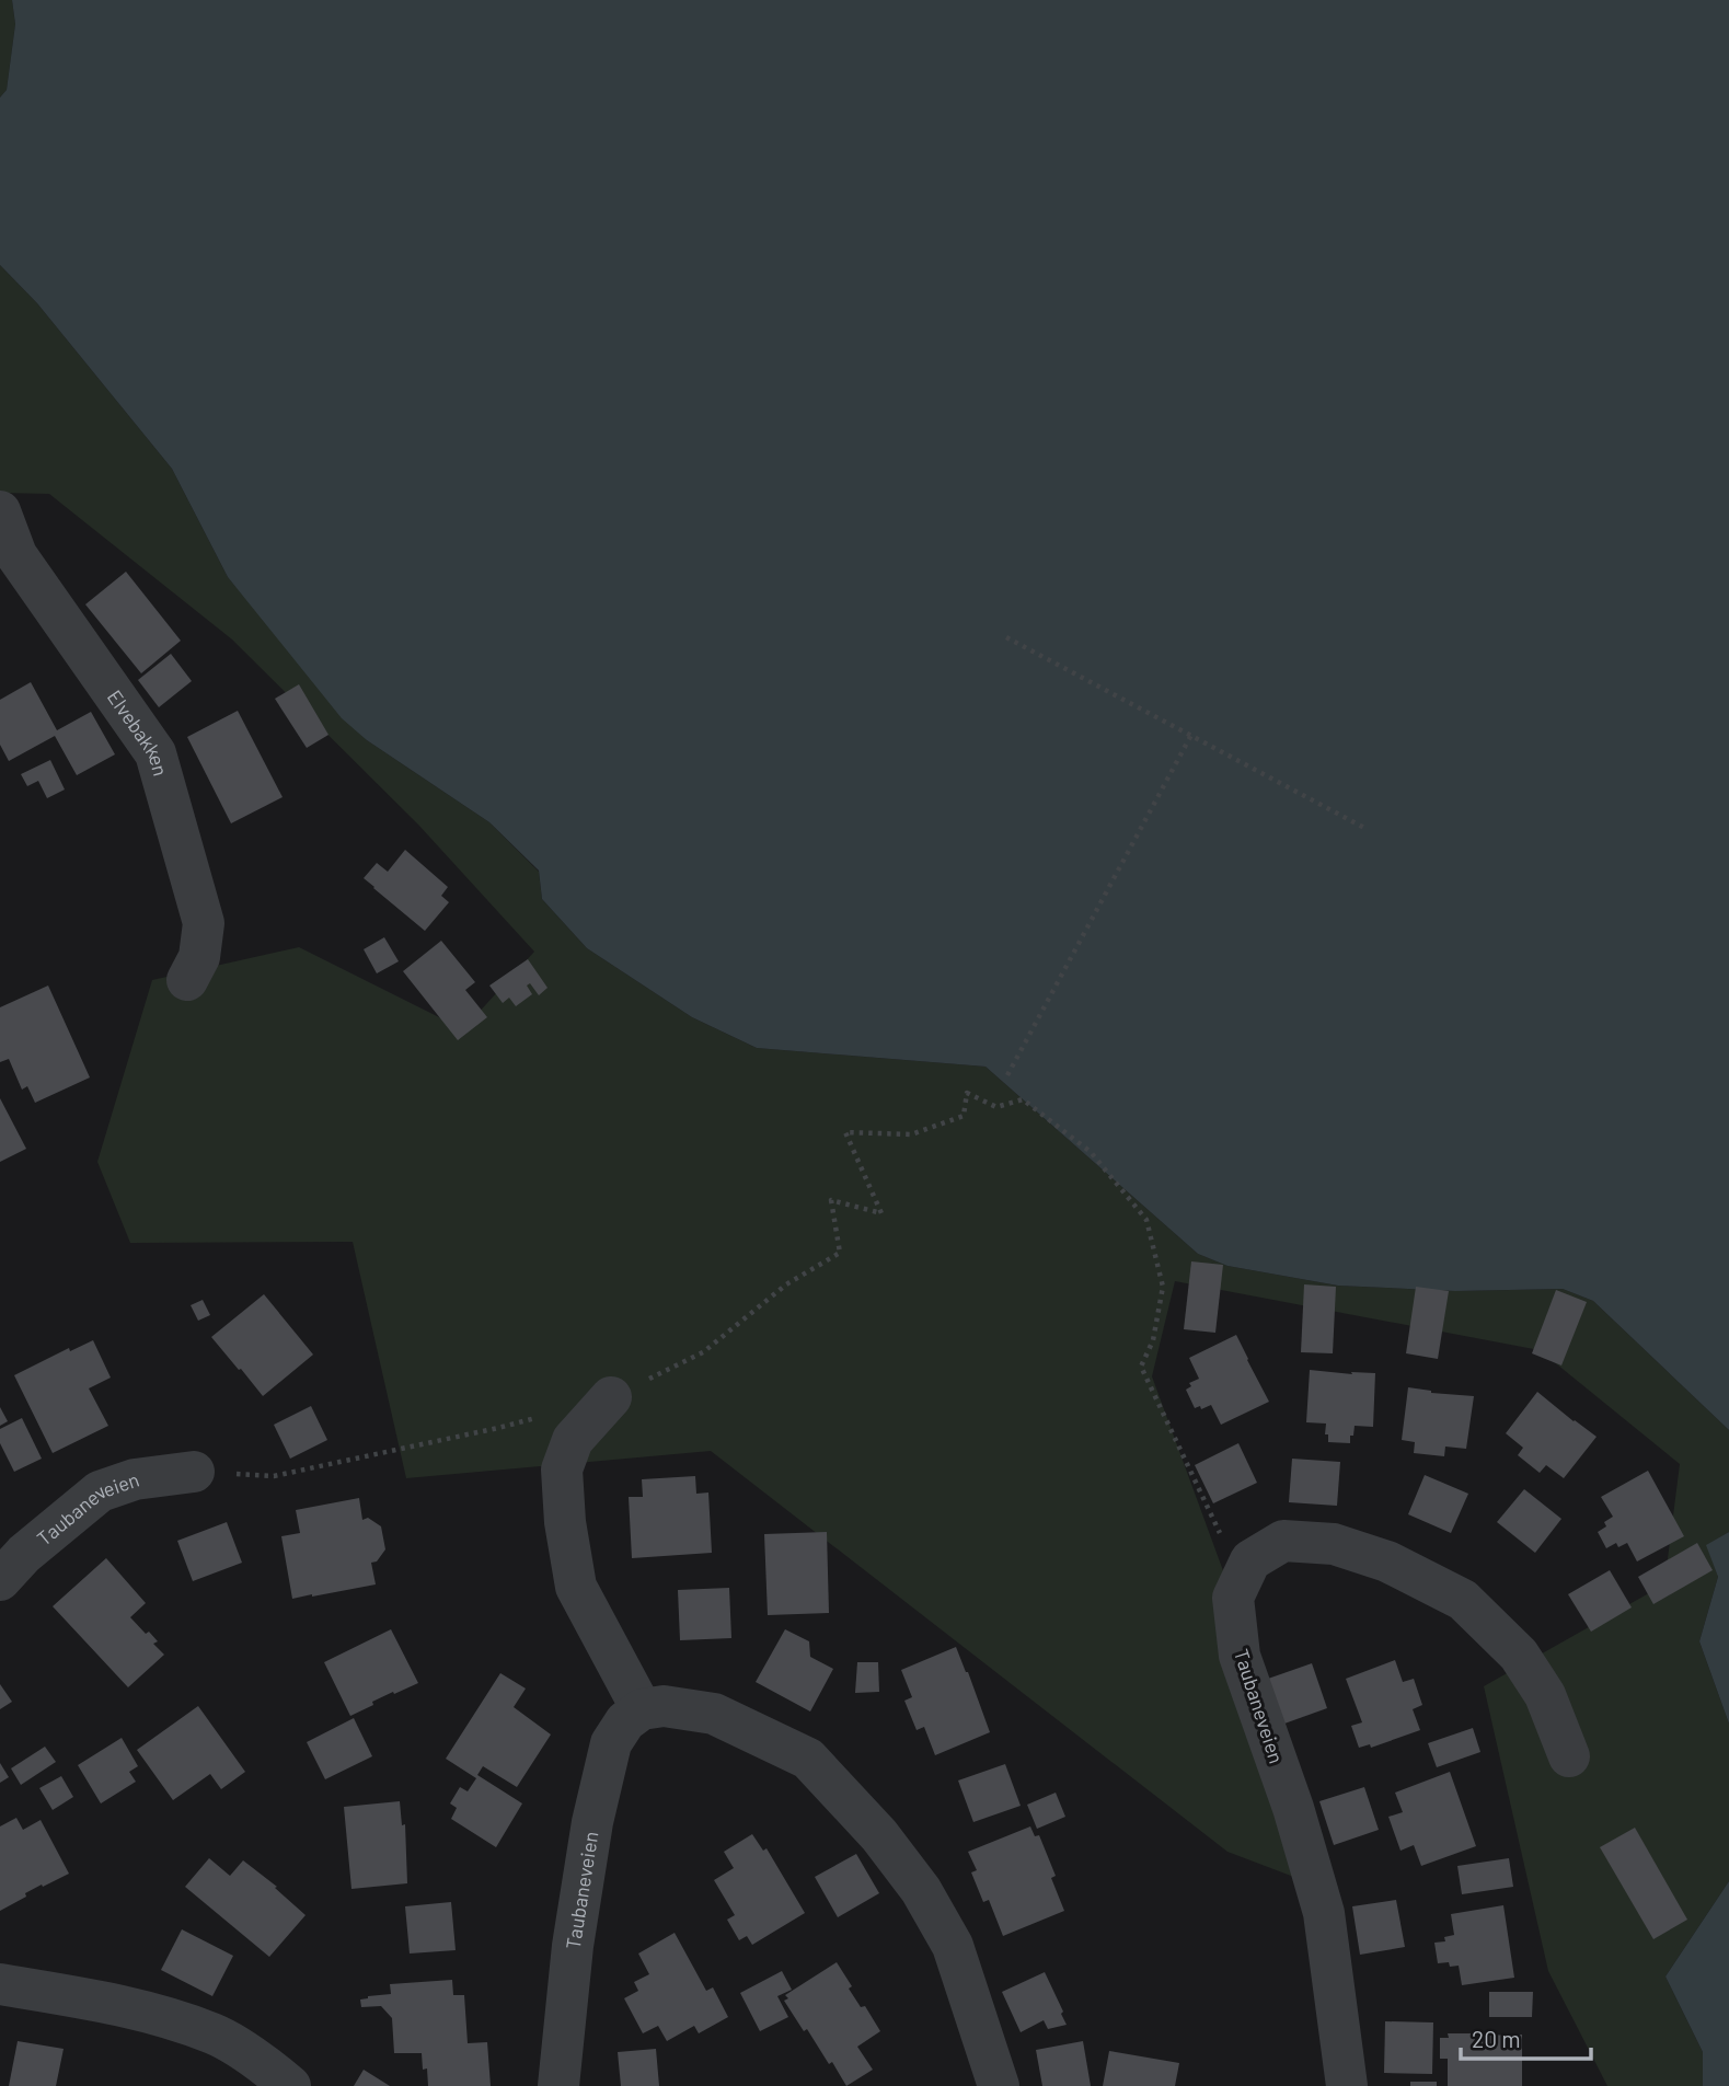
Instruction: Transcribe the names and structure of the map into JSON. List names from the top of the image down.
{
  "streets": {
    "street": ["Elvebakken", "Taubaneveien"]
  },
  "scale_bar": "20 m"
}
